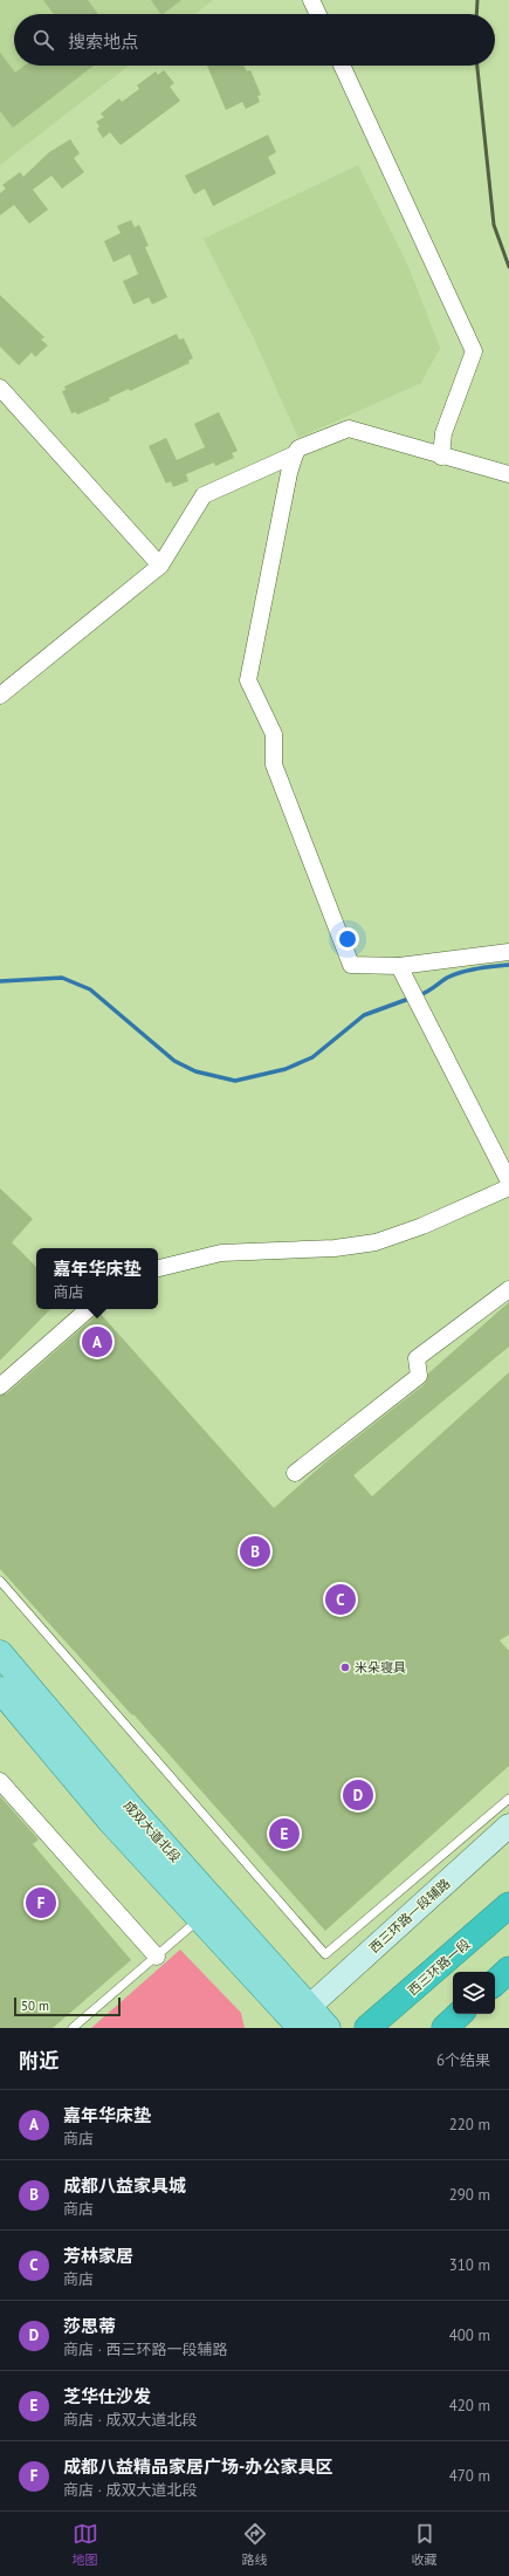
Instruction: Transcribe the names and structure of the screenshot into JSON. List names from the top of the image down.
{
  "streets": {
    "highway": ["西三环路一段"],
    "main road": ["成双大道北段", "西三环路一段辅路"]
  },
  "crossings": [
    ["成双大道北段", "西三环路一段辅路"]
  ],
  "places": ["米朵寝具"],
  "scale_bar": "50 m",
  "page": {
    "search": "搜索地点",
    "popup": ["嘉年华床垫", "商店"],
    "pins": [
      "A",
      "B",
      "C",
      "D",
      "E",
      "F"
    ],
    "scale": "50 m",
    "heading": ["附近", "6个结果"],
    "list": [
      {
        "mark": "A",
        "name": "嘉年华床垫",
        "note": "商店",
        "value": "220 m"
      },
      {
        "mark": "B",
        "name": "成都八益家具城",
        "note": "商店",
        "value": "290 m"
      },
      {
        "mark": "C",
        "name": "芳林家居",
        "note": "商店",
        "value": "310 m"
      },
      {
        "mark": "D",
        "name": "莎思蒂",
        "note": "商店 · 西三环路一段辅路",
        "value": "400 m"
      },
      {
        "mark": "E",
        "name": "芝华仕沙发",
        "note": "商店 · 成双大道北段",
        "value": "420 m"
      },
      {
        "mark": "F",
        "name": "成都八益精品家居广场-办公家具区",
        "note": "商店 · 成双大道北段",
        "value": "470 m"
      }
    ],
    "nav": ["地图", "路线", "收藏"]
  }
}
